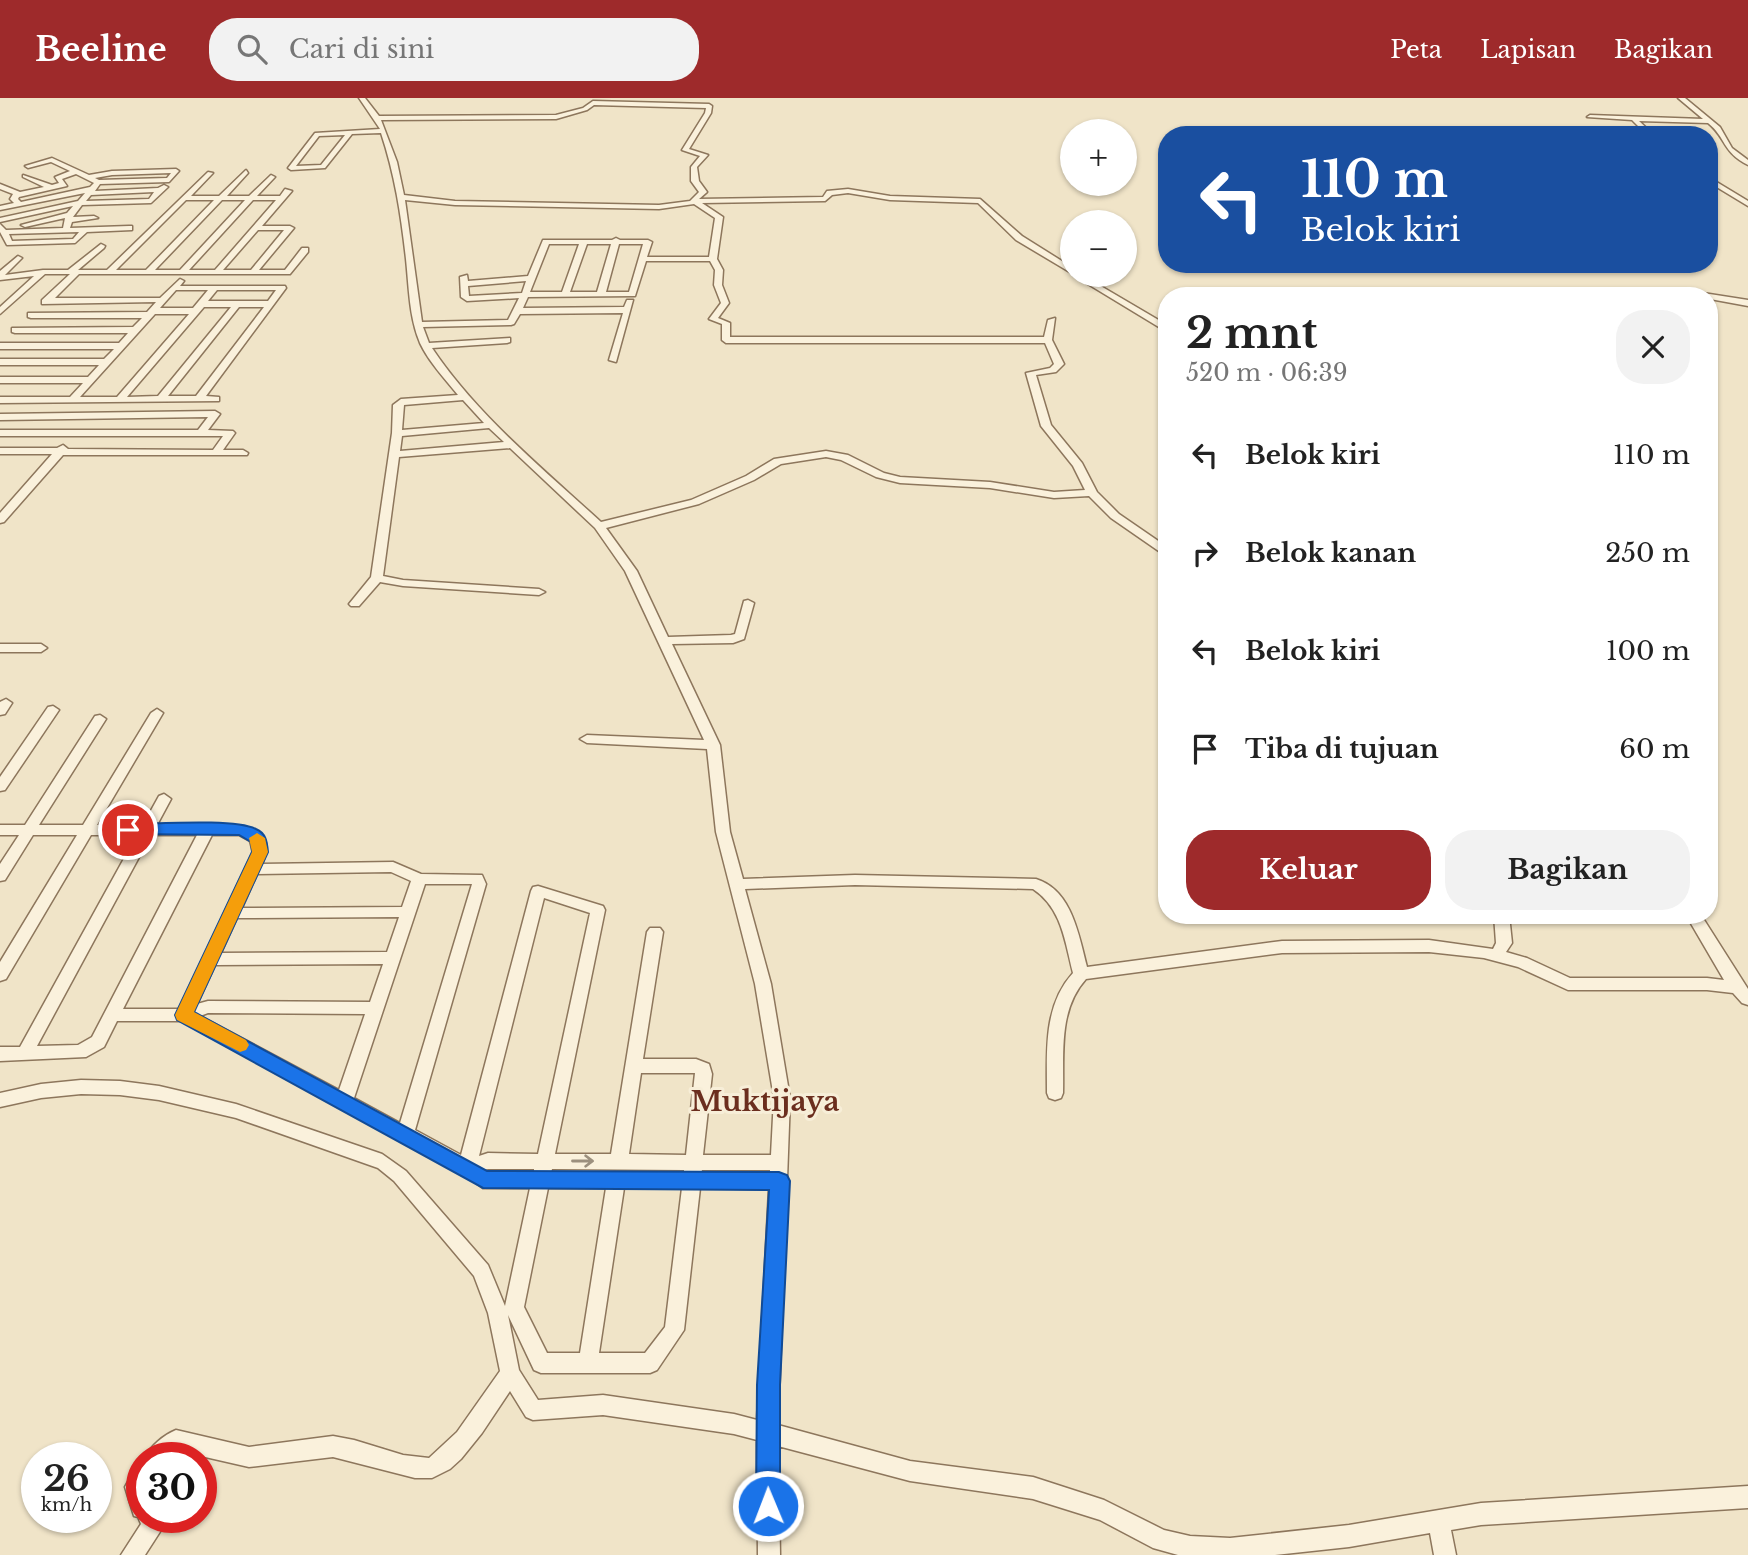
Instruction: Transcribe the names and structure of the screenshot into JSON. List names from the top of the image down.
{
  "districts": ["Muktijaya"],
  "page": {
    "header": "Beeline",
    "search": "Cari di sini",
    "nav": ["Peta", "Lapisan", "Bagikan"],
    "map_buttons": ["+", "−"],
    "turn": ["110 m", "Belok kiri"],
    "heading": ["2 mnt", "520 m · 06:39"],
    "list": [
      {
        "name": "Belok kiri",
        "value": "110 m"
      },
      {
        "name": "Belok kanan",
        "value": "250 m"
      },
      {
        "name": "Belok kiri",
        "value": "100 m"
      },
      {
        "name": "Tiba di tujuan",
        "value": "60 m"
      }
    ],
    "buttons": ["Keluar", "Bagikan"],
    "speed": "26 km/h",
    "limit": "30"
  }
}
